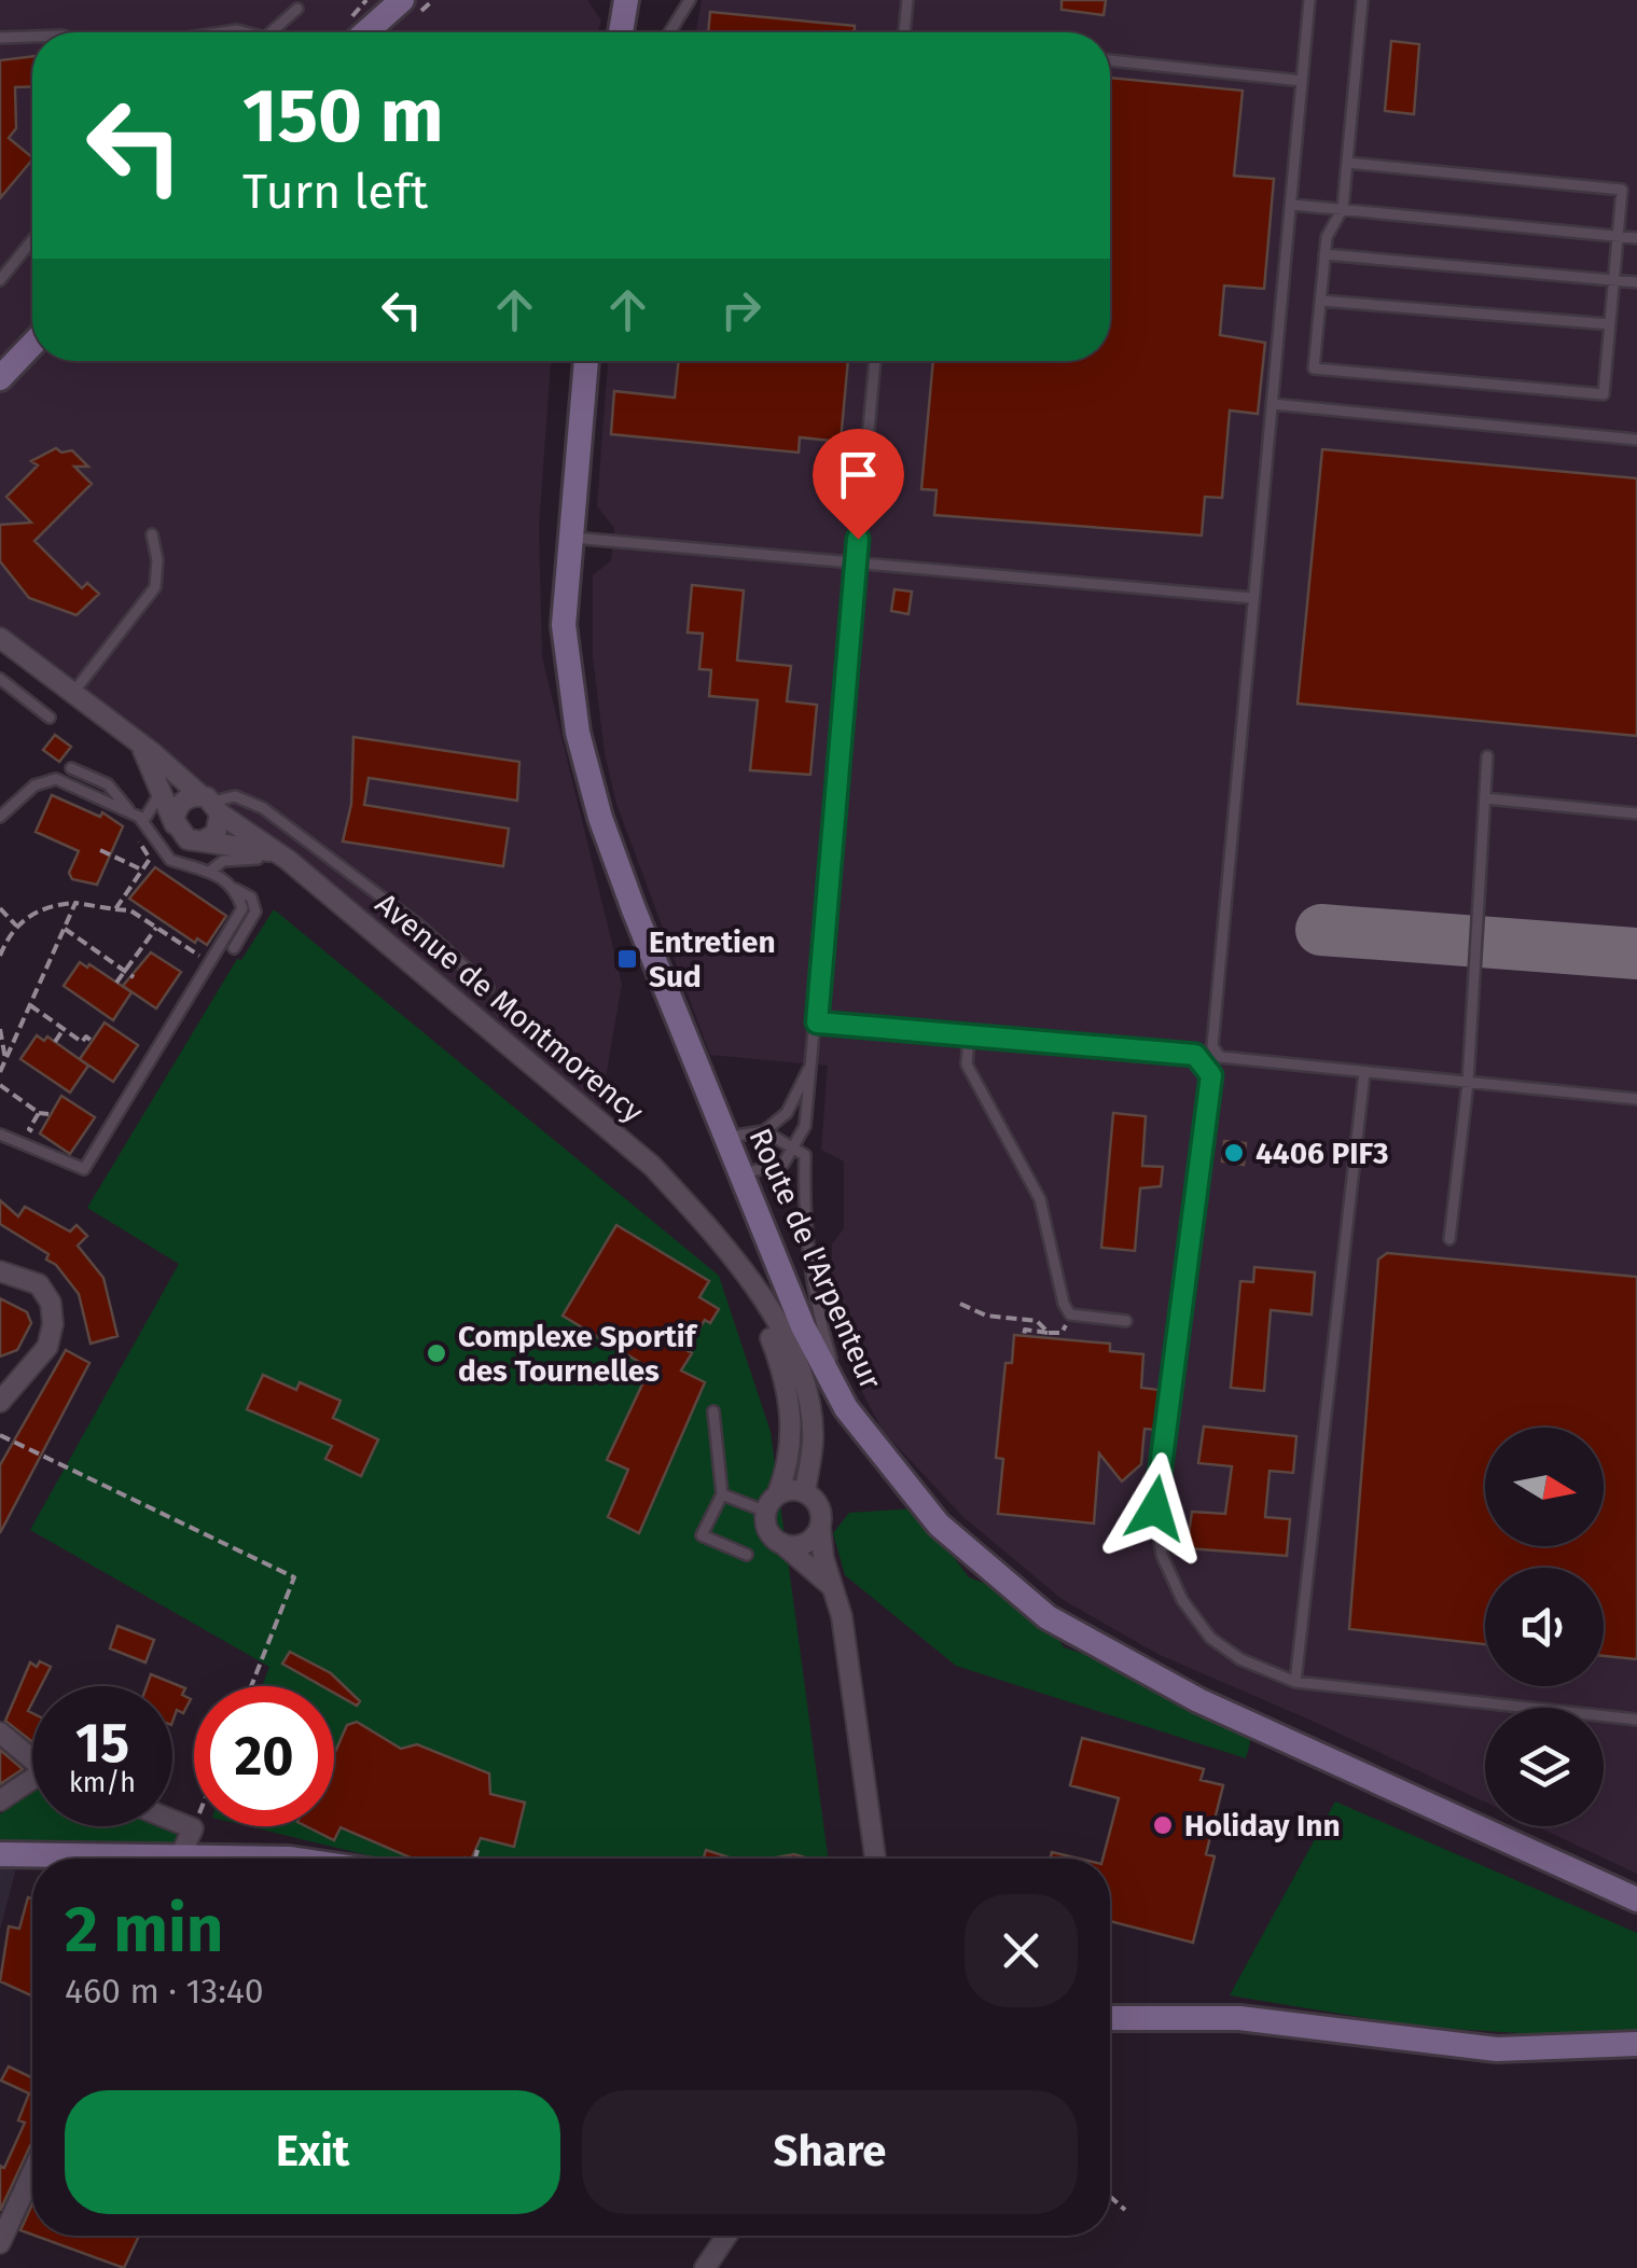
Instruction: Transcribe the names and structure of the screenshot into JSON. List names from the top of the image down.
{
  "streets": {
    "main road": ["Route de l'Arpenteur"],
    "street": ["Avenue de Montmorency"]
  },
  "places": {
    "transit": ["Entretien Sud"],
    "other": ["4406 PIF3", "Complexe Sportif des Tournelles", "Holiday Inn"]
  },
  "north": "right",
  "page": {
    "turn": ["150 m", "Turn left"],
    "speed": "15 km/h",
    "limit": "20",
    "heading": ["2 min", "460 m · 13:40"],
    "buttons": ["Exit", "Share"]
  }
}
